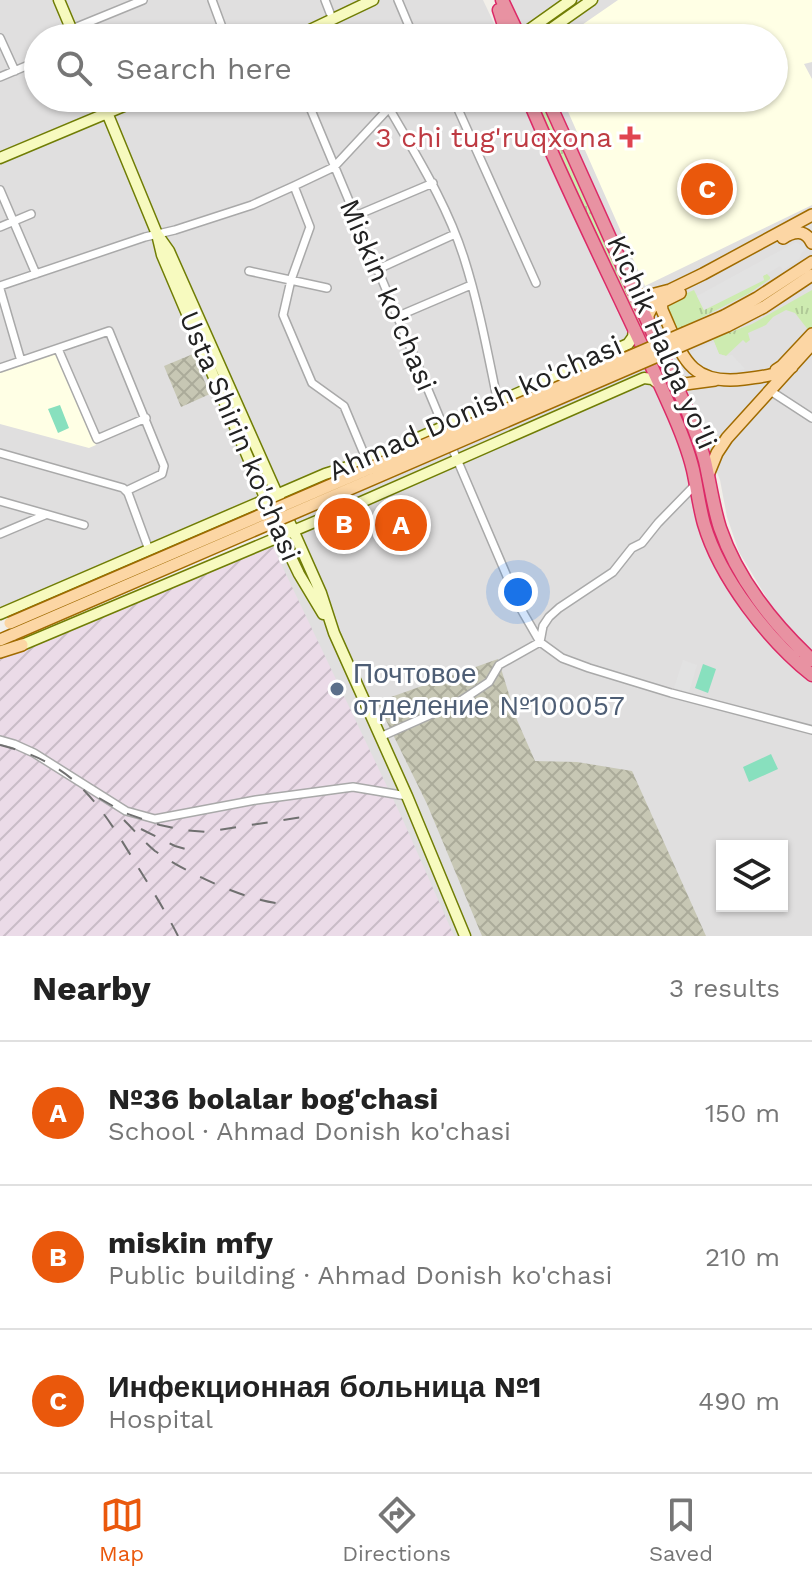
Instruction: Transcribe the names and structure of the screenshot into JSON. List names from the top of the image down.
{
  "streets": {
    "highway": ["Kichik Halqa yo'li"],
    "main road": ["Ahmad Donish ko'chasi"],
    "street": ["Miskin ko'chasi", "Usta Shirin ko'chasi"]
  },
  "crossings": [
    ["Miskin ko'chasi", "Ahmad Donish ko'chasi"],
    ["Kichik Halqa yo'li", "Ahmad Donish ko'chasi"],
    ["Ahmad Donish ko'chasi", "Usta Shirin ko'chasi"]
  ],
  "places": {
    "health": ["3 chi tug'ruqxona"],
    "other": ["Почтовое отделение №100057"]
  },
  "page": {
    "search": "Search here",
    "pins": ["C", "B", "A"],
    "heading": ["Nearby", "3 results"],
    "list": [
      {
        "mark": "A",
        "name": "№36 bolalar bog'chasi",
        "note": "School · Ahmad Donish ko'chasi",
        "value": "150 m"
      },
      {
        "mark": "B",
        "name": "miskin mfy",
        "note": "Public building · Ahmad Donish ko'chasi",
        "value": "210 m"
      },
      {
        "mark": "C",
        "name": "Инфекционная больница №1",
        "note": "Hospital",
        "value": "490 m"
      }
    ],
    "nav": ["Map", "Directions", "Saved"]
  }
}
